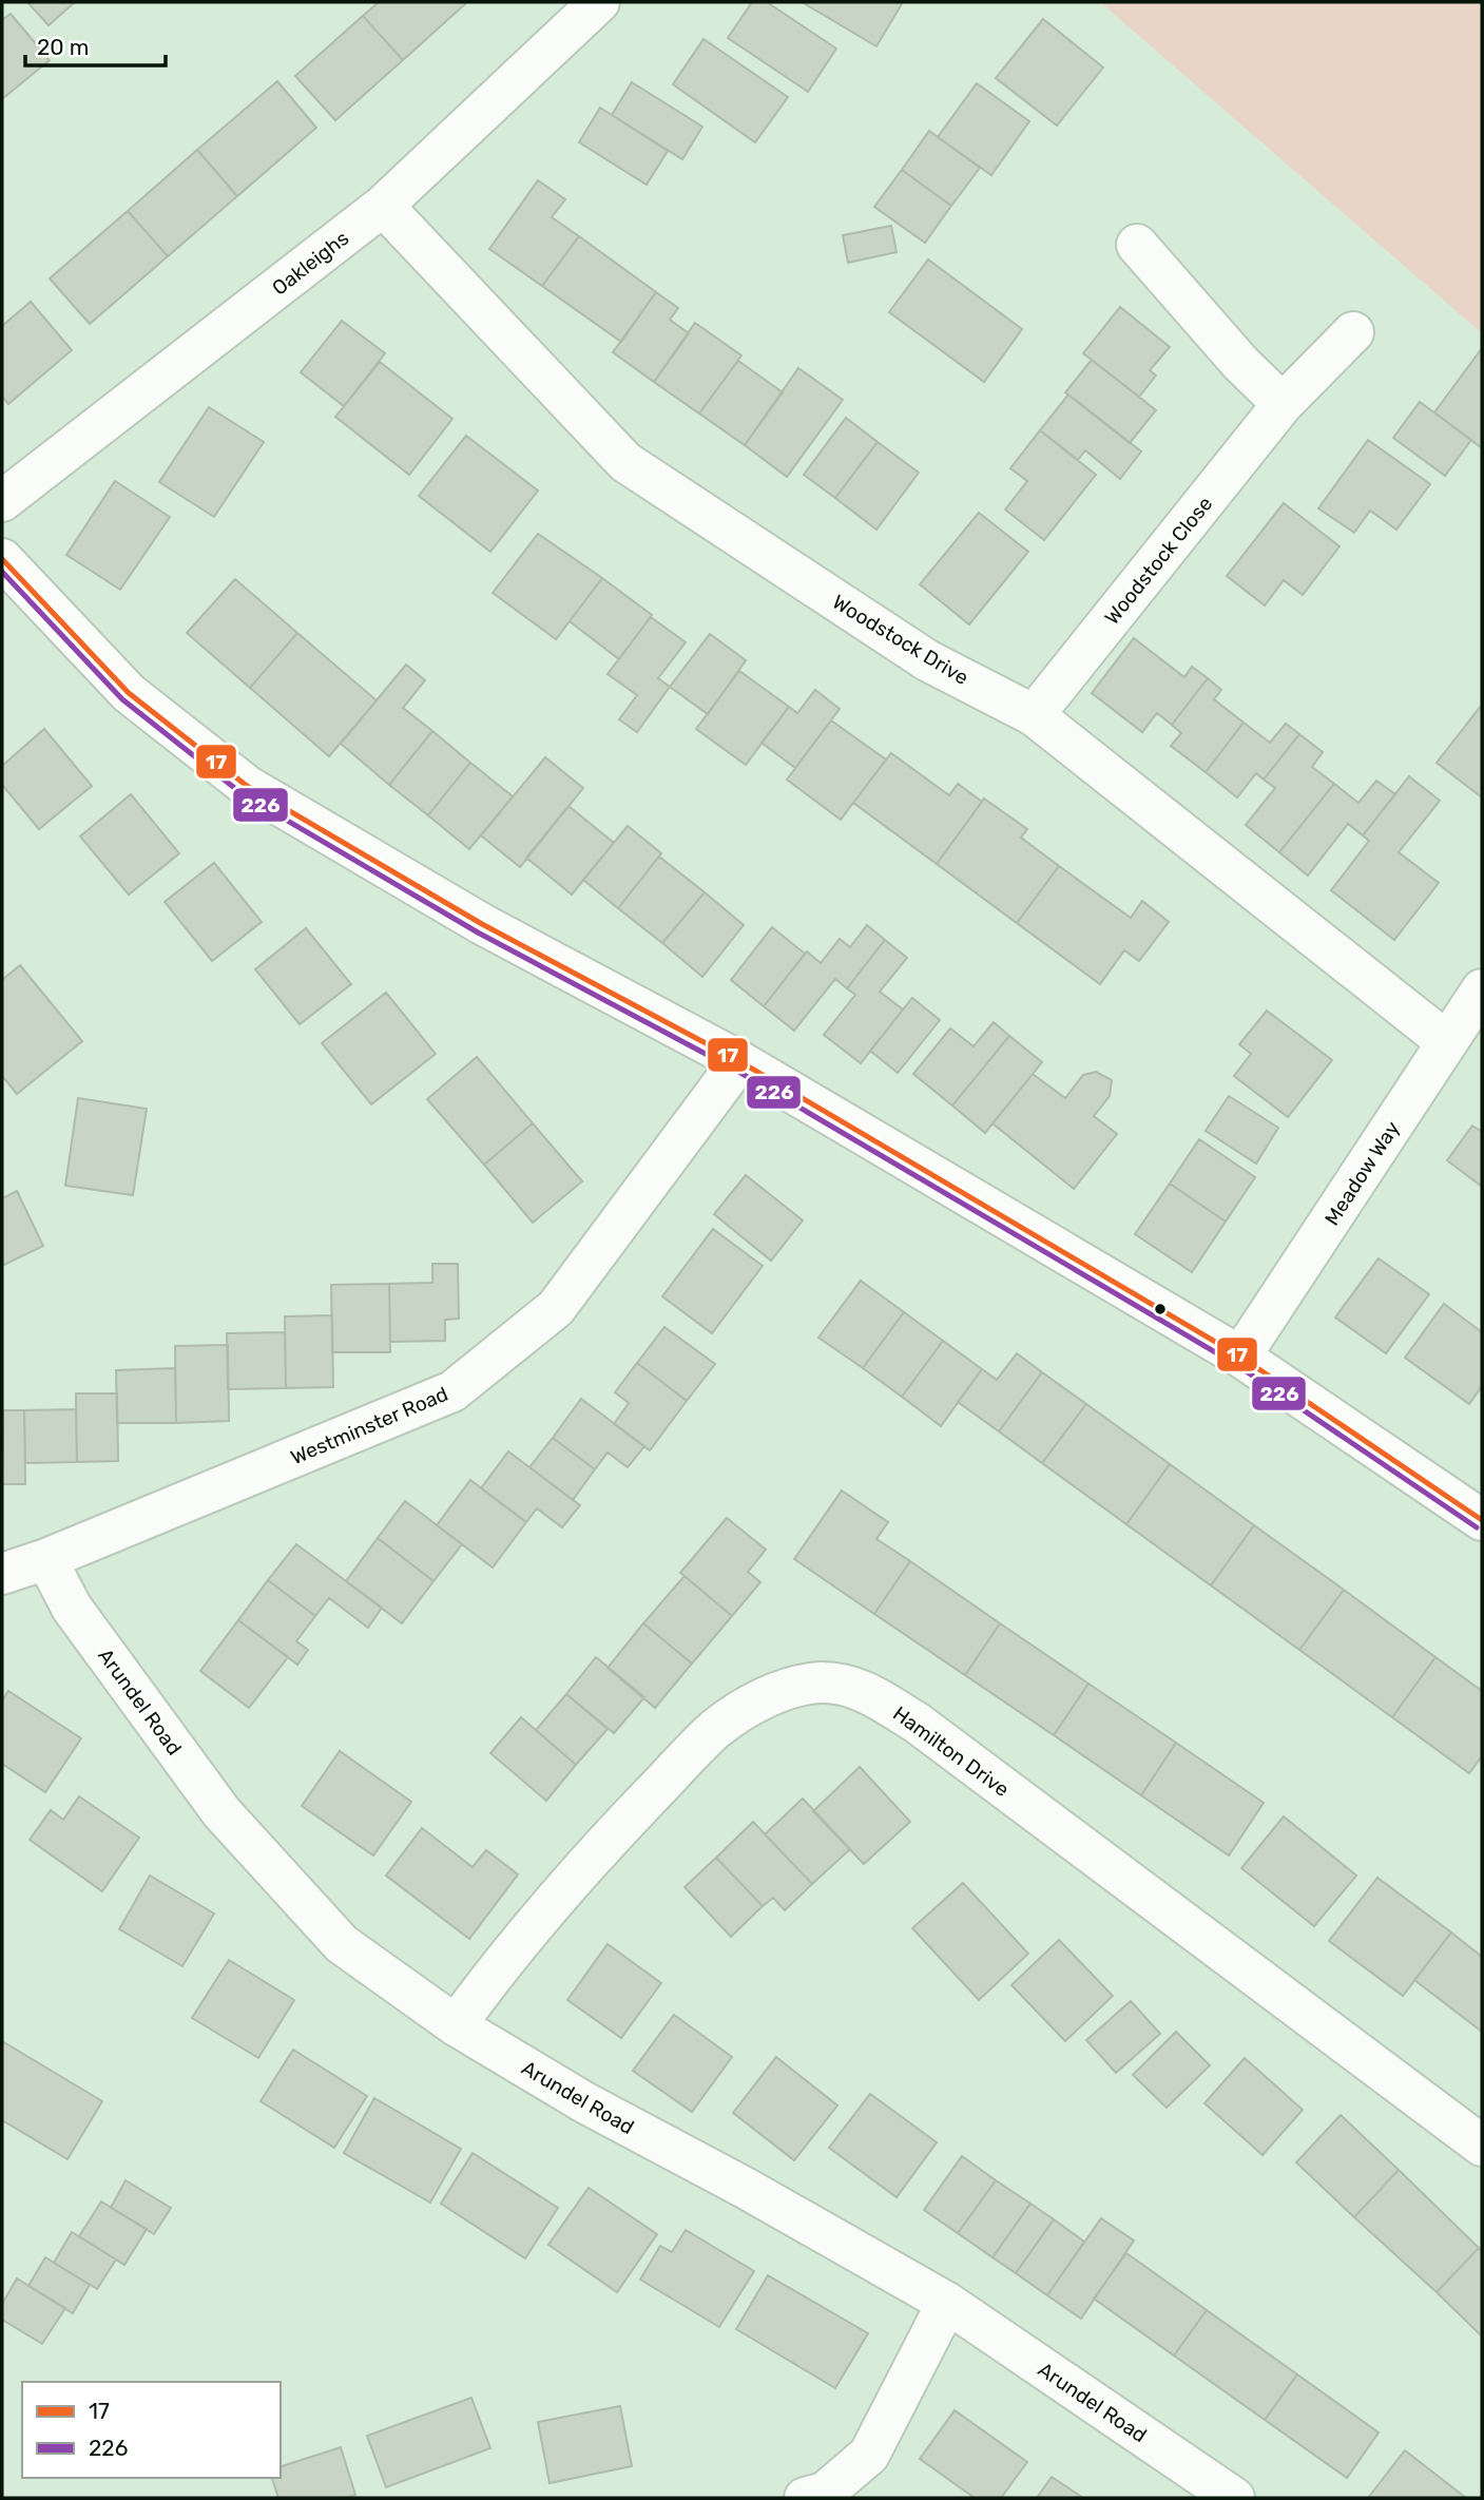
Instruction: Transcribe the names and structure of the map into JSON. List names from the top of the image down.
{
  "streets": {
    "street": [
      "Oakleighs",
      "Woodstock Close",
      "Woodstock Drive",
      "Meadow Way",
      "Westminster Road",
      "Arundel Road",
      "Hamilton Drive"
    ]
  },
  "crossings": [
    ["Oakleighs", "Woodstock Drive"],
    ["Woodstock Close", "Woodstock Drive"],
    ["Woodstock Drive", "Meadow Way"],
    ["Westminster Road", "Arundel Road"],
    ["Arundel Road", "Hamilton Drive"]
  ],
  "lines": ["transit line 17", "transit line 226"],
  "legend": ["17", "226"],
  "scale_bar": "20 m"
}
